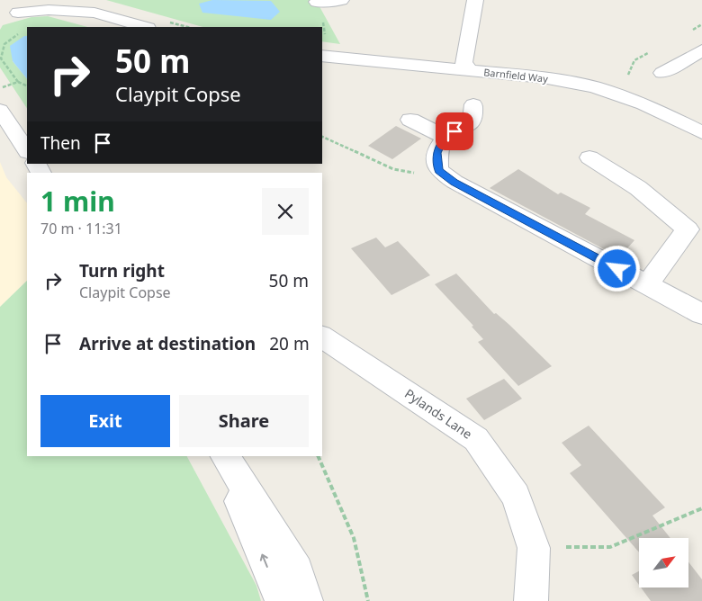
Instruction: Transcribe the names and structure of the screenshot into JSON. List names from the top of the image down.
{
  "streets": {
    "street": ["Barnfield Way", "Pylands Lane"]
  },
  "north": "top right",
  "page": {
    "turn": ["50 m", "Claypit Copse"],
    "then": "Then",
    "heading": ["1 min", "70 m · 11:31"],
    "list": [
      {
        "name": "Turn right",
        "note": "Claypit Copse",
        "value": "50 m"
      },
      {
        "name": "Arrive at destination",
        "value": "20 m"
      }
    ],
    "buttons": ["Exit", "Share"]
  }
}
